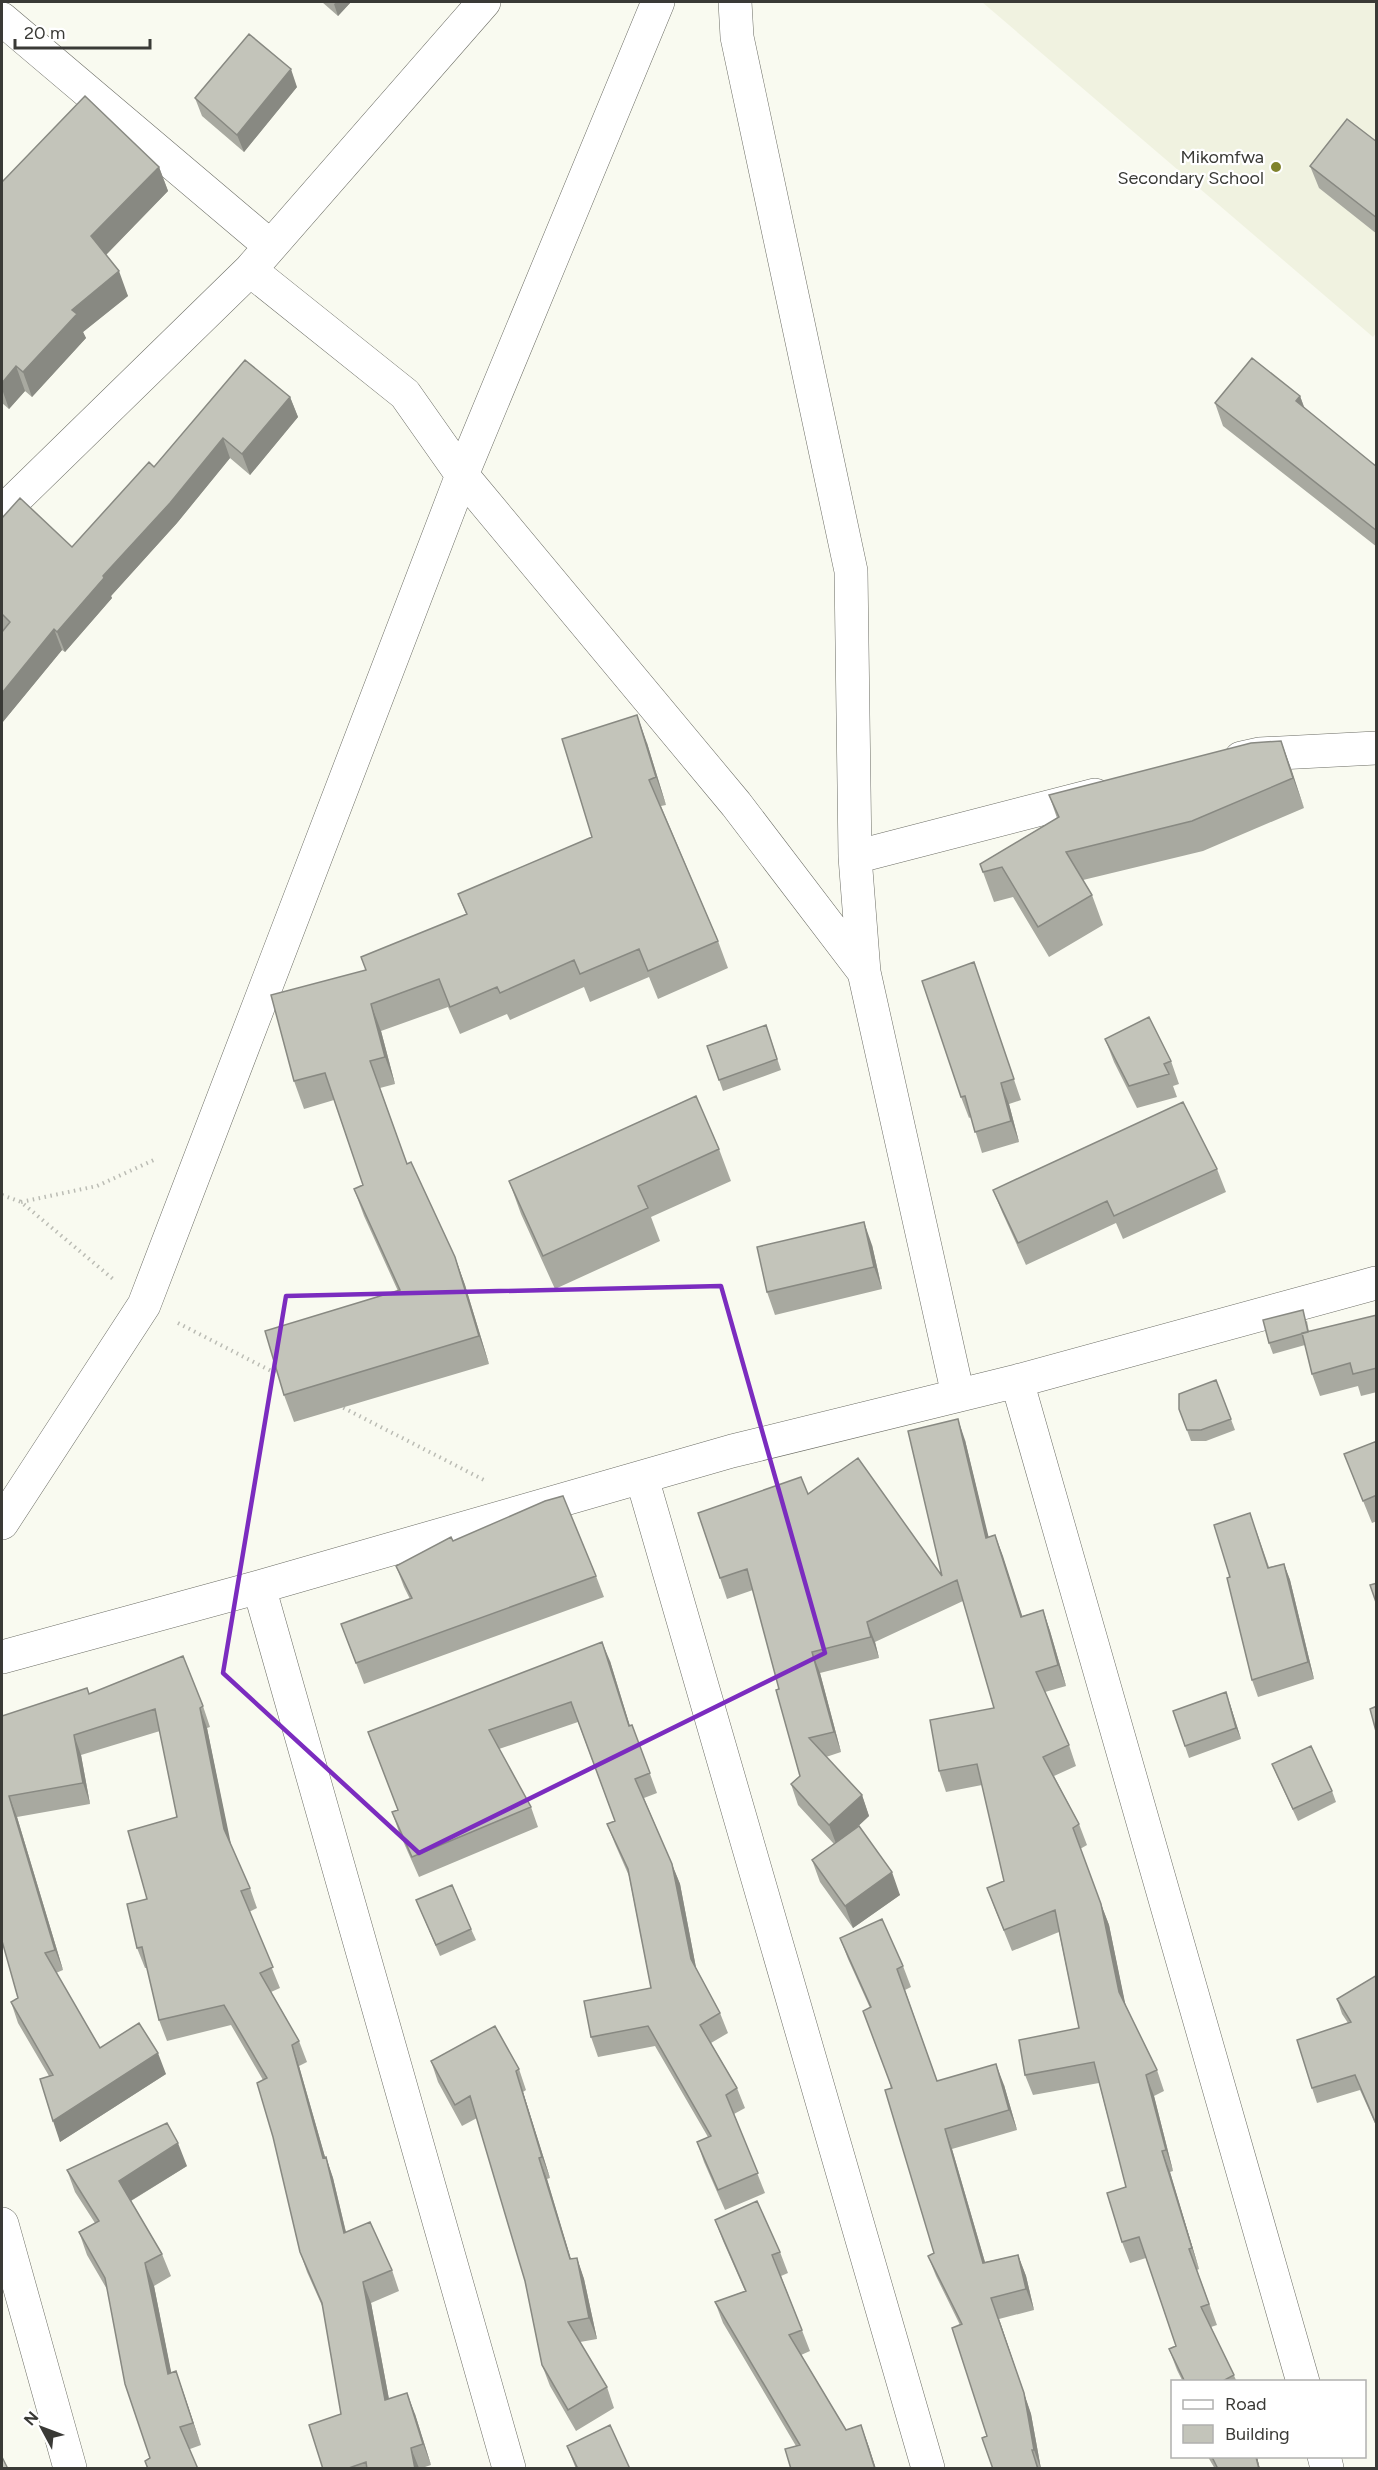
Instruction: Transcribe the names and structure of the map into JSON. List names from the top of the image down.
{
  "places": ["Mikomfwa Secondary School"],
  "legend": ["Road", "Building"],
  "scale_bar": "20 m",
  "north": "top left"
}
